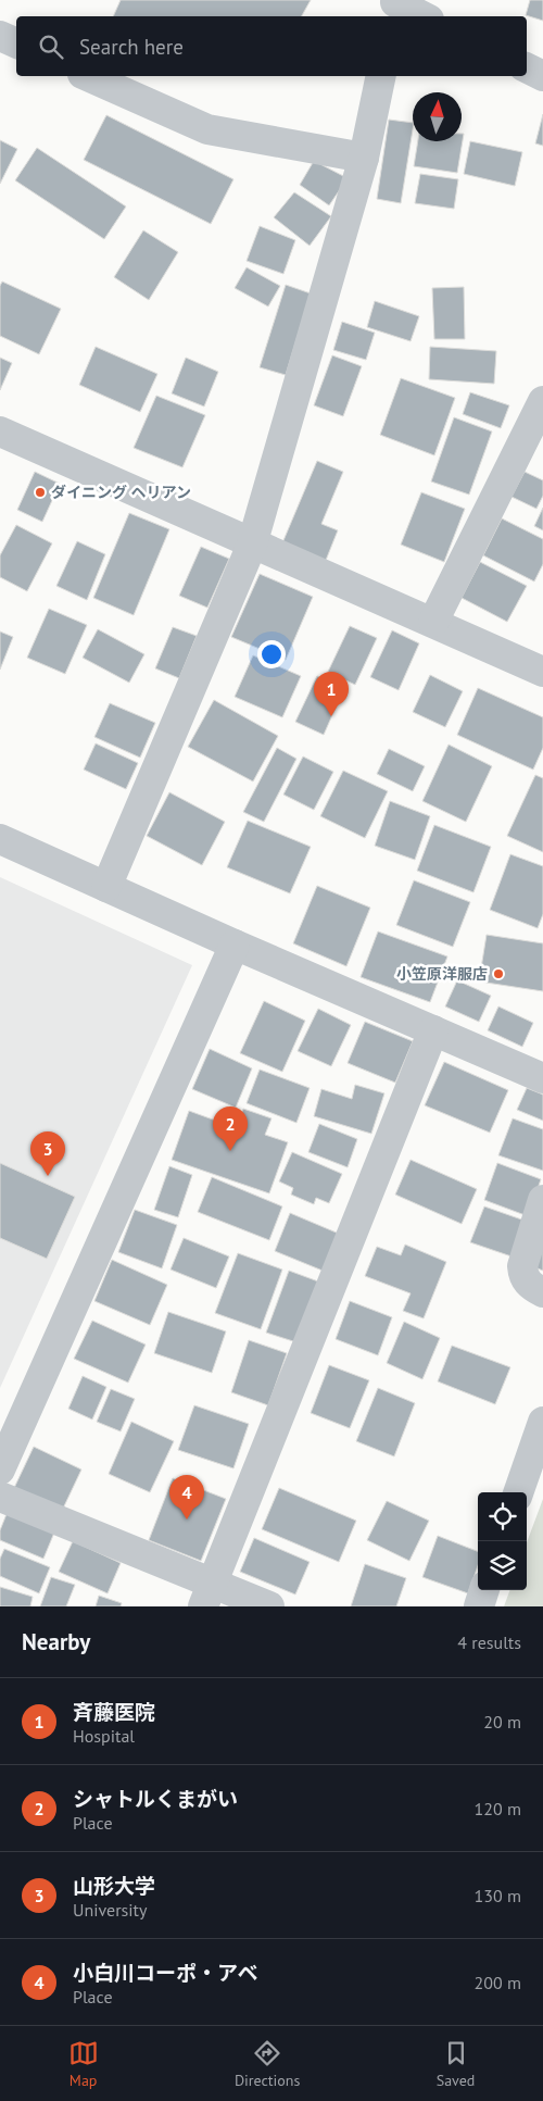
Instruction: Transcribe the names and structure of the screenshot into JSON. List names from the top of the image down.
{
  "places": ["ダイニング ヘリアン", "小笠原洋服店"],
  "north": "top",
  "page": {
    "search": "Search here",
    "pins": [
      "1",
      "2",
      "3",
      "4"
    ],
    "heading": ["Nearby", "4 results"],
    "list": [
      {
        "mark": "1",
        "name": "斉藤医院",
        "note": "Hospital",
        "value": "20 m"
      },
      {
        "mark": "2",
        "name": "シャトルくまがい",
        "note": "Place",
        "value": "120 m"
      },
      {
        "mark": "3",
        "name": "山形大学",
        "note": "University",
        "value": "130 m"
      },
      {
        "mark": "4",
        "name": "小白川コーポ・アベ",
        "note": "Place",
        "value": "200 m"
      }
    ],
    "nav": ["Map", "Directions", "Saved"]
  }
}
